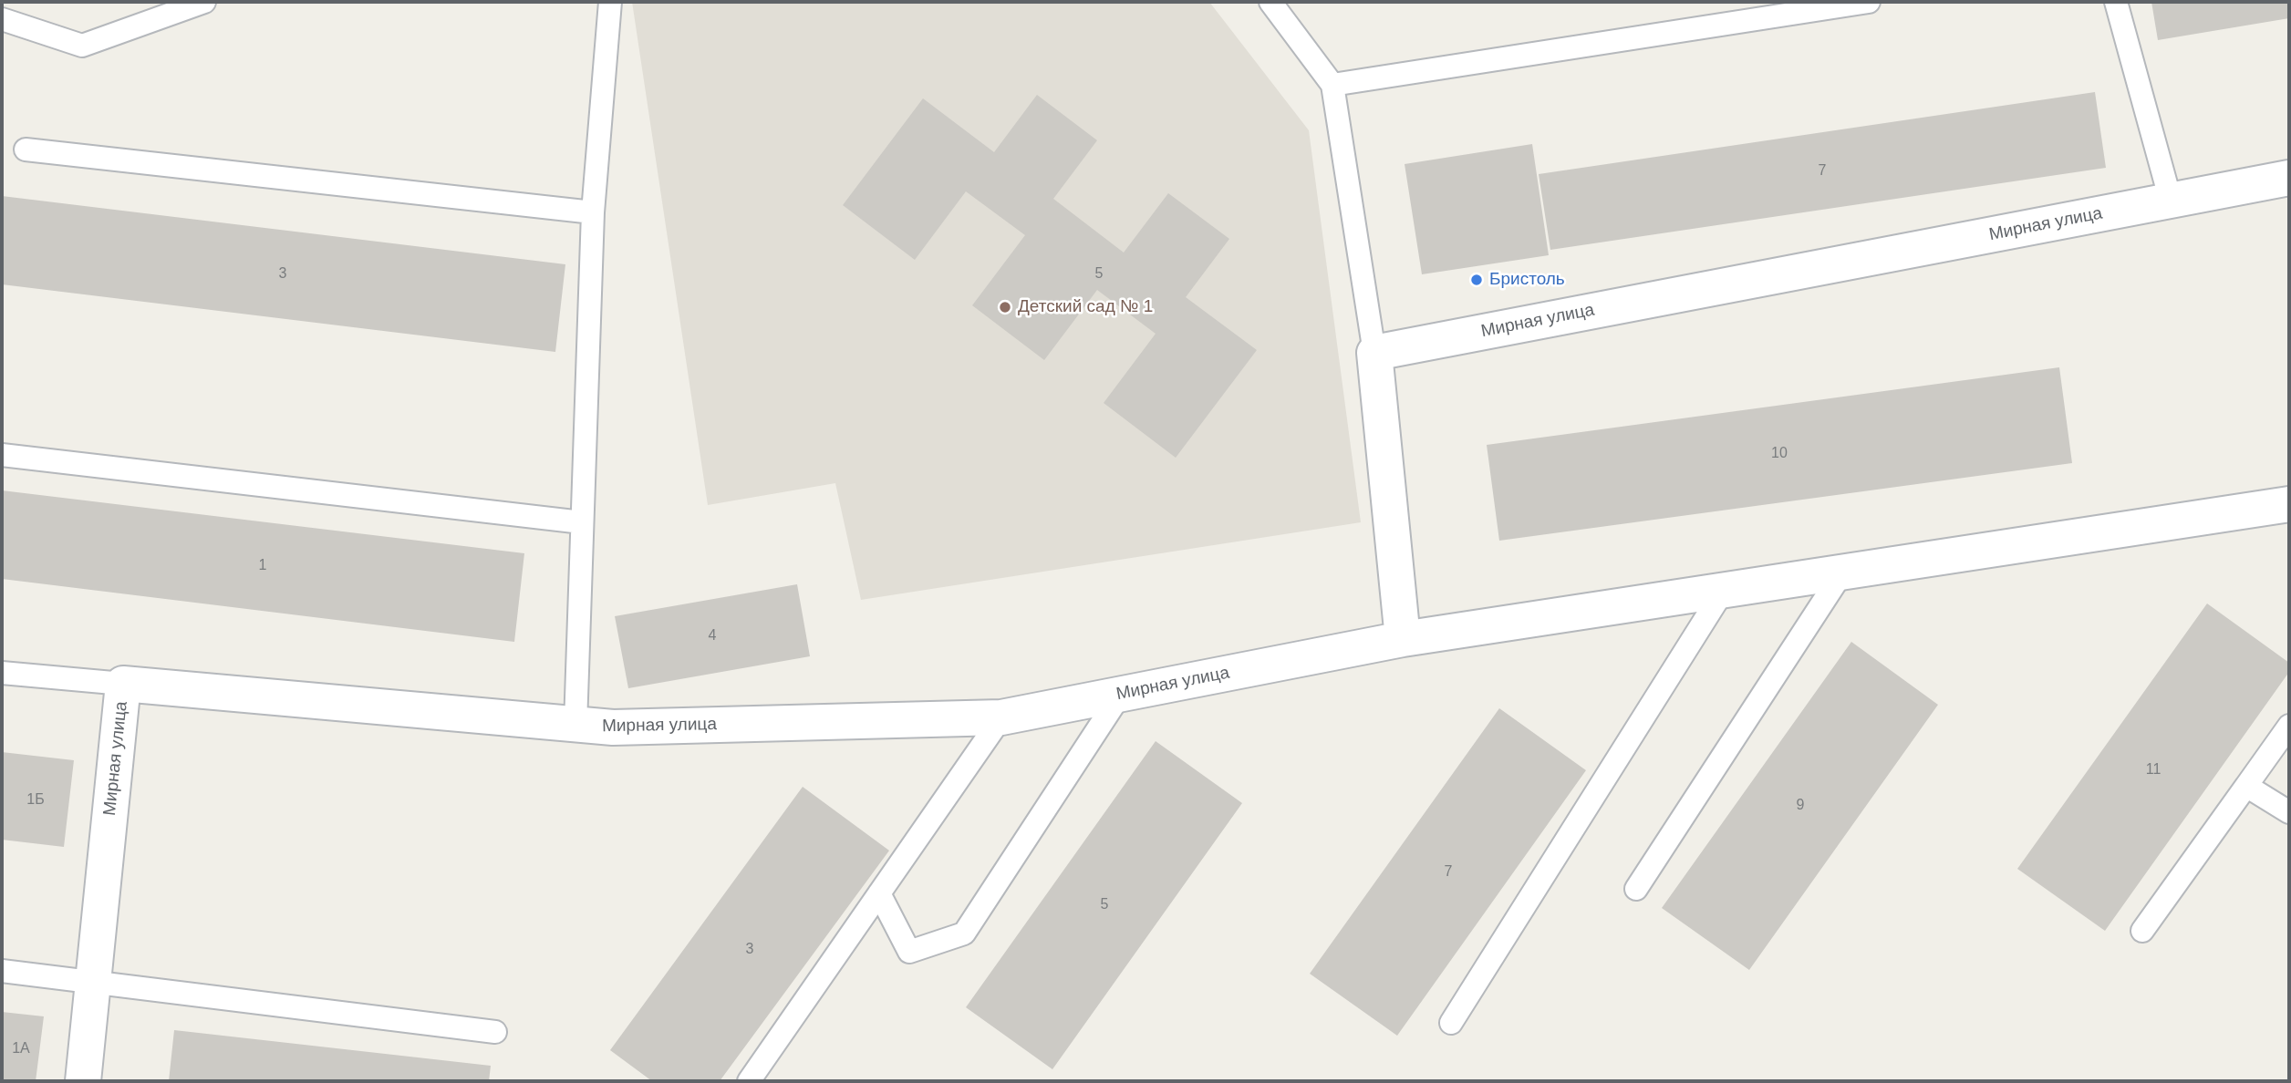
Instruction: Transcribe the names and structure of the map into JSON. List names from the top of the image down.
{
  "streets": {
    "street": ["Мирная улица"]
  },
  "places": ["Бристоль", "Детский сад № 1"],
  "house_numbers": [
    "7",
    "3",
    "5",
    "10",
    "1",
    "4",
    "11",
    "1Б",
    "9",
    "7",
    "5",
    "3",
    "1А"
  ]
}
